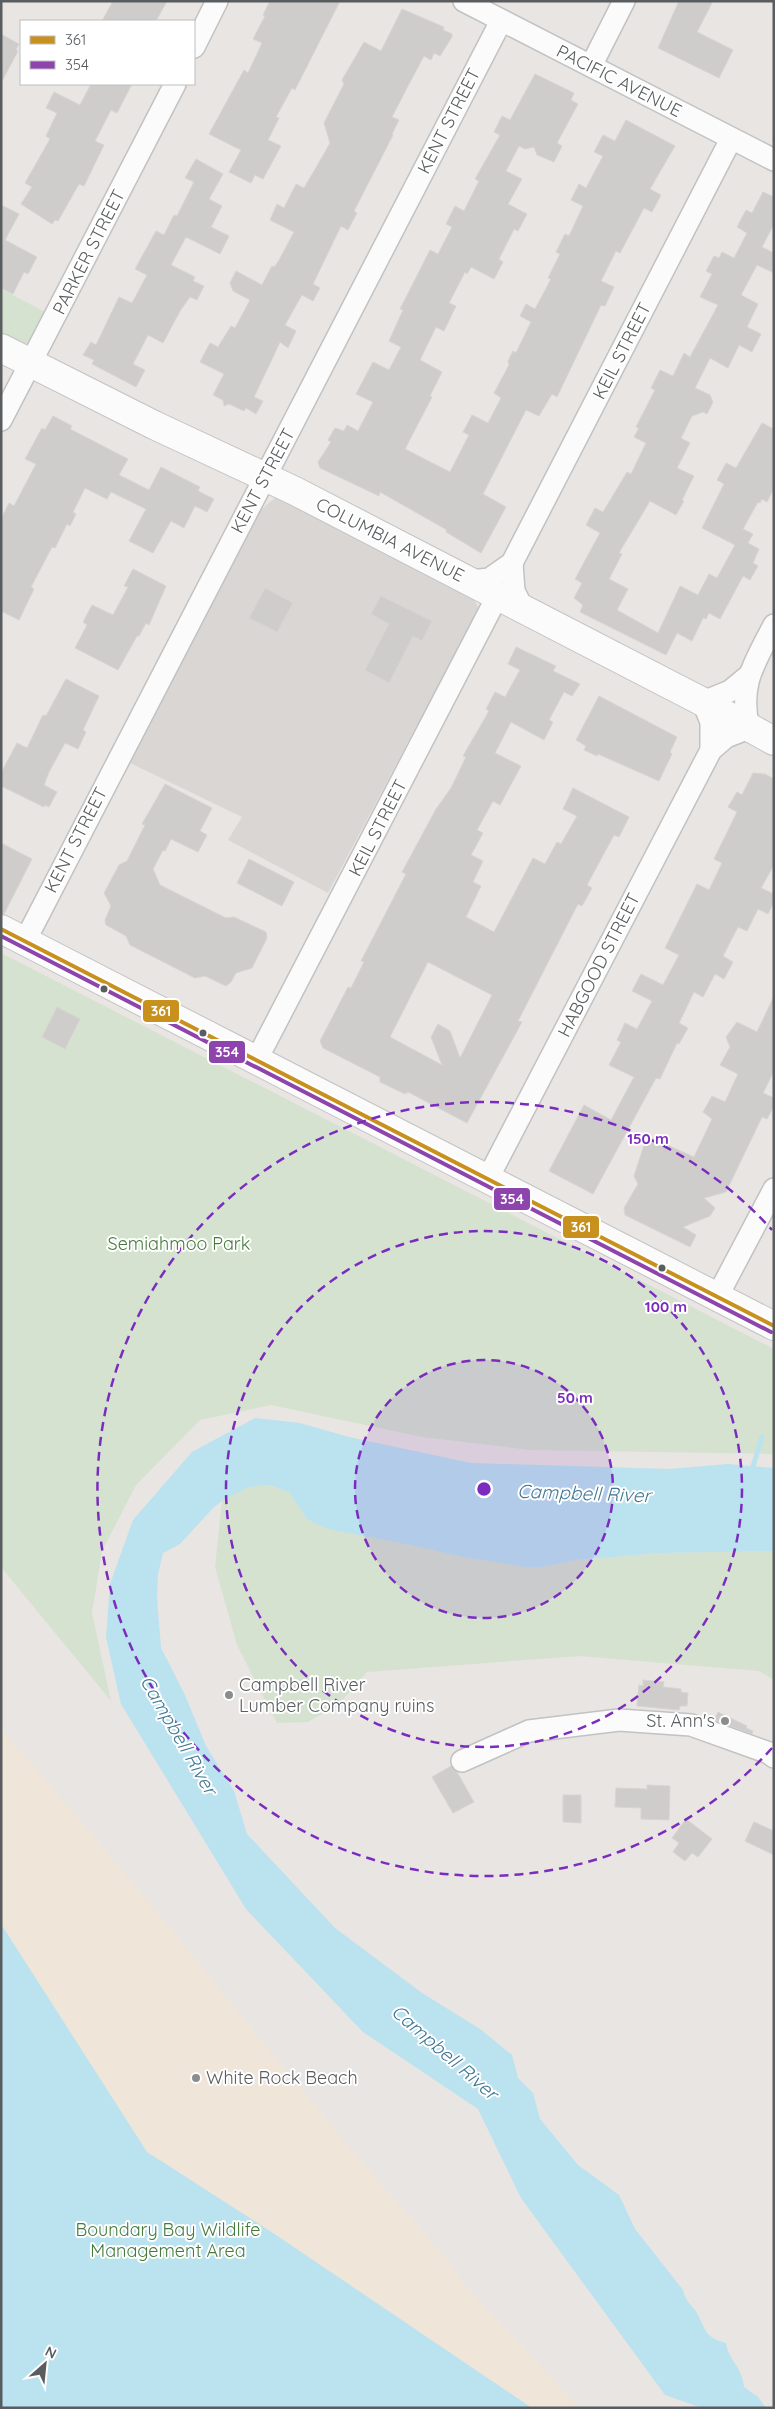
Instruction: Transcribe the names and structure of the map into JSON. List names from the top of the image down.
{
  "streets": {
    "street": [
      "PACIFIC AVENUE",
      "KENT STREET",
      "PARKER STREET",
      "KEIL STREET",
      "COLUMBIA AVENUE",
      "HABGOOD STREET"
    ]
  },
  "crossings": [
    ["PACIFIC AVENUE", "KENT STREET"],
    ["PACIFIC AVENUE", "KEIL STREET"],
    ["KENT STREET", "COLUMBIA AVENUE"],
    ["PARKER STREET", "COLUMBIA AVENUE"],
    ["KEIL STREET", "COLUMBIA AVENUE"],
    ["COLUMBIA AVENUE", "HABGOOD STREET"]
  ],
  "water": ["Campbell River"],
  "parks": ["Semiahmoo Park", "Boundary Bay Wildlife Management Area"],
  "places": ["Campbell River Lumber Company ruins", "St. Ann's", "White Rock Beach"],
  "lines": ["transit line 361", "transit line 354"],
  "legend": ["361", "354"],
  "north": "top right",
  "rings": ["150 m", "100 m", "50 m"]
}
